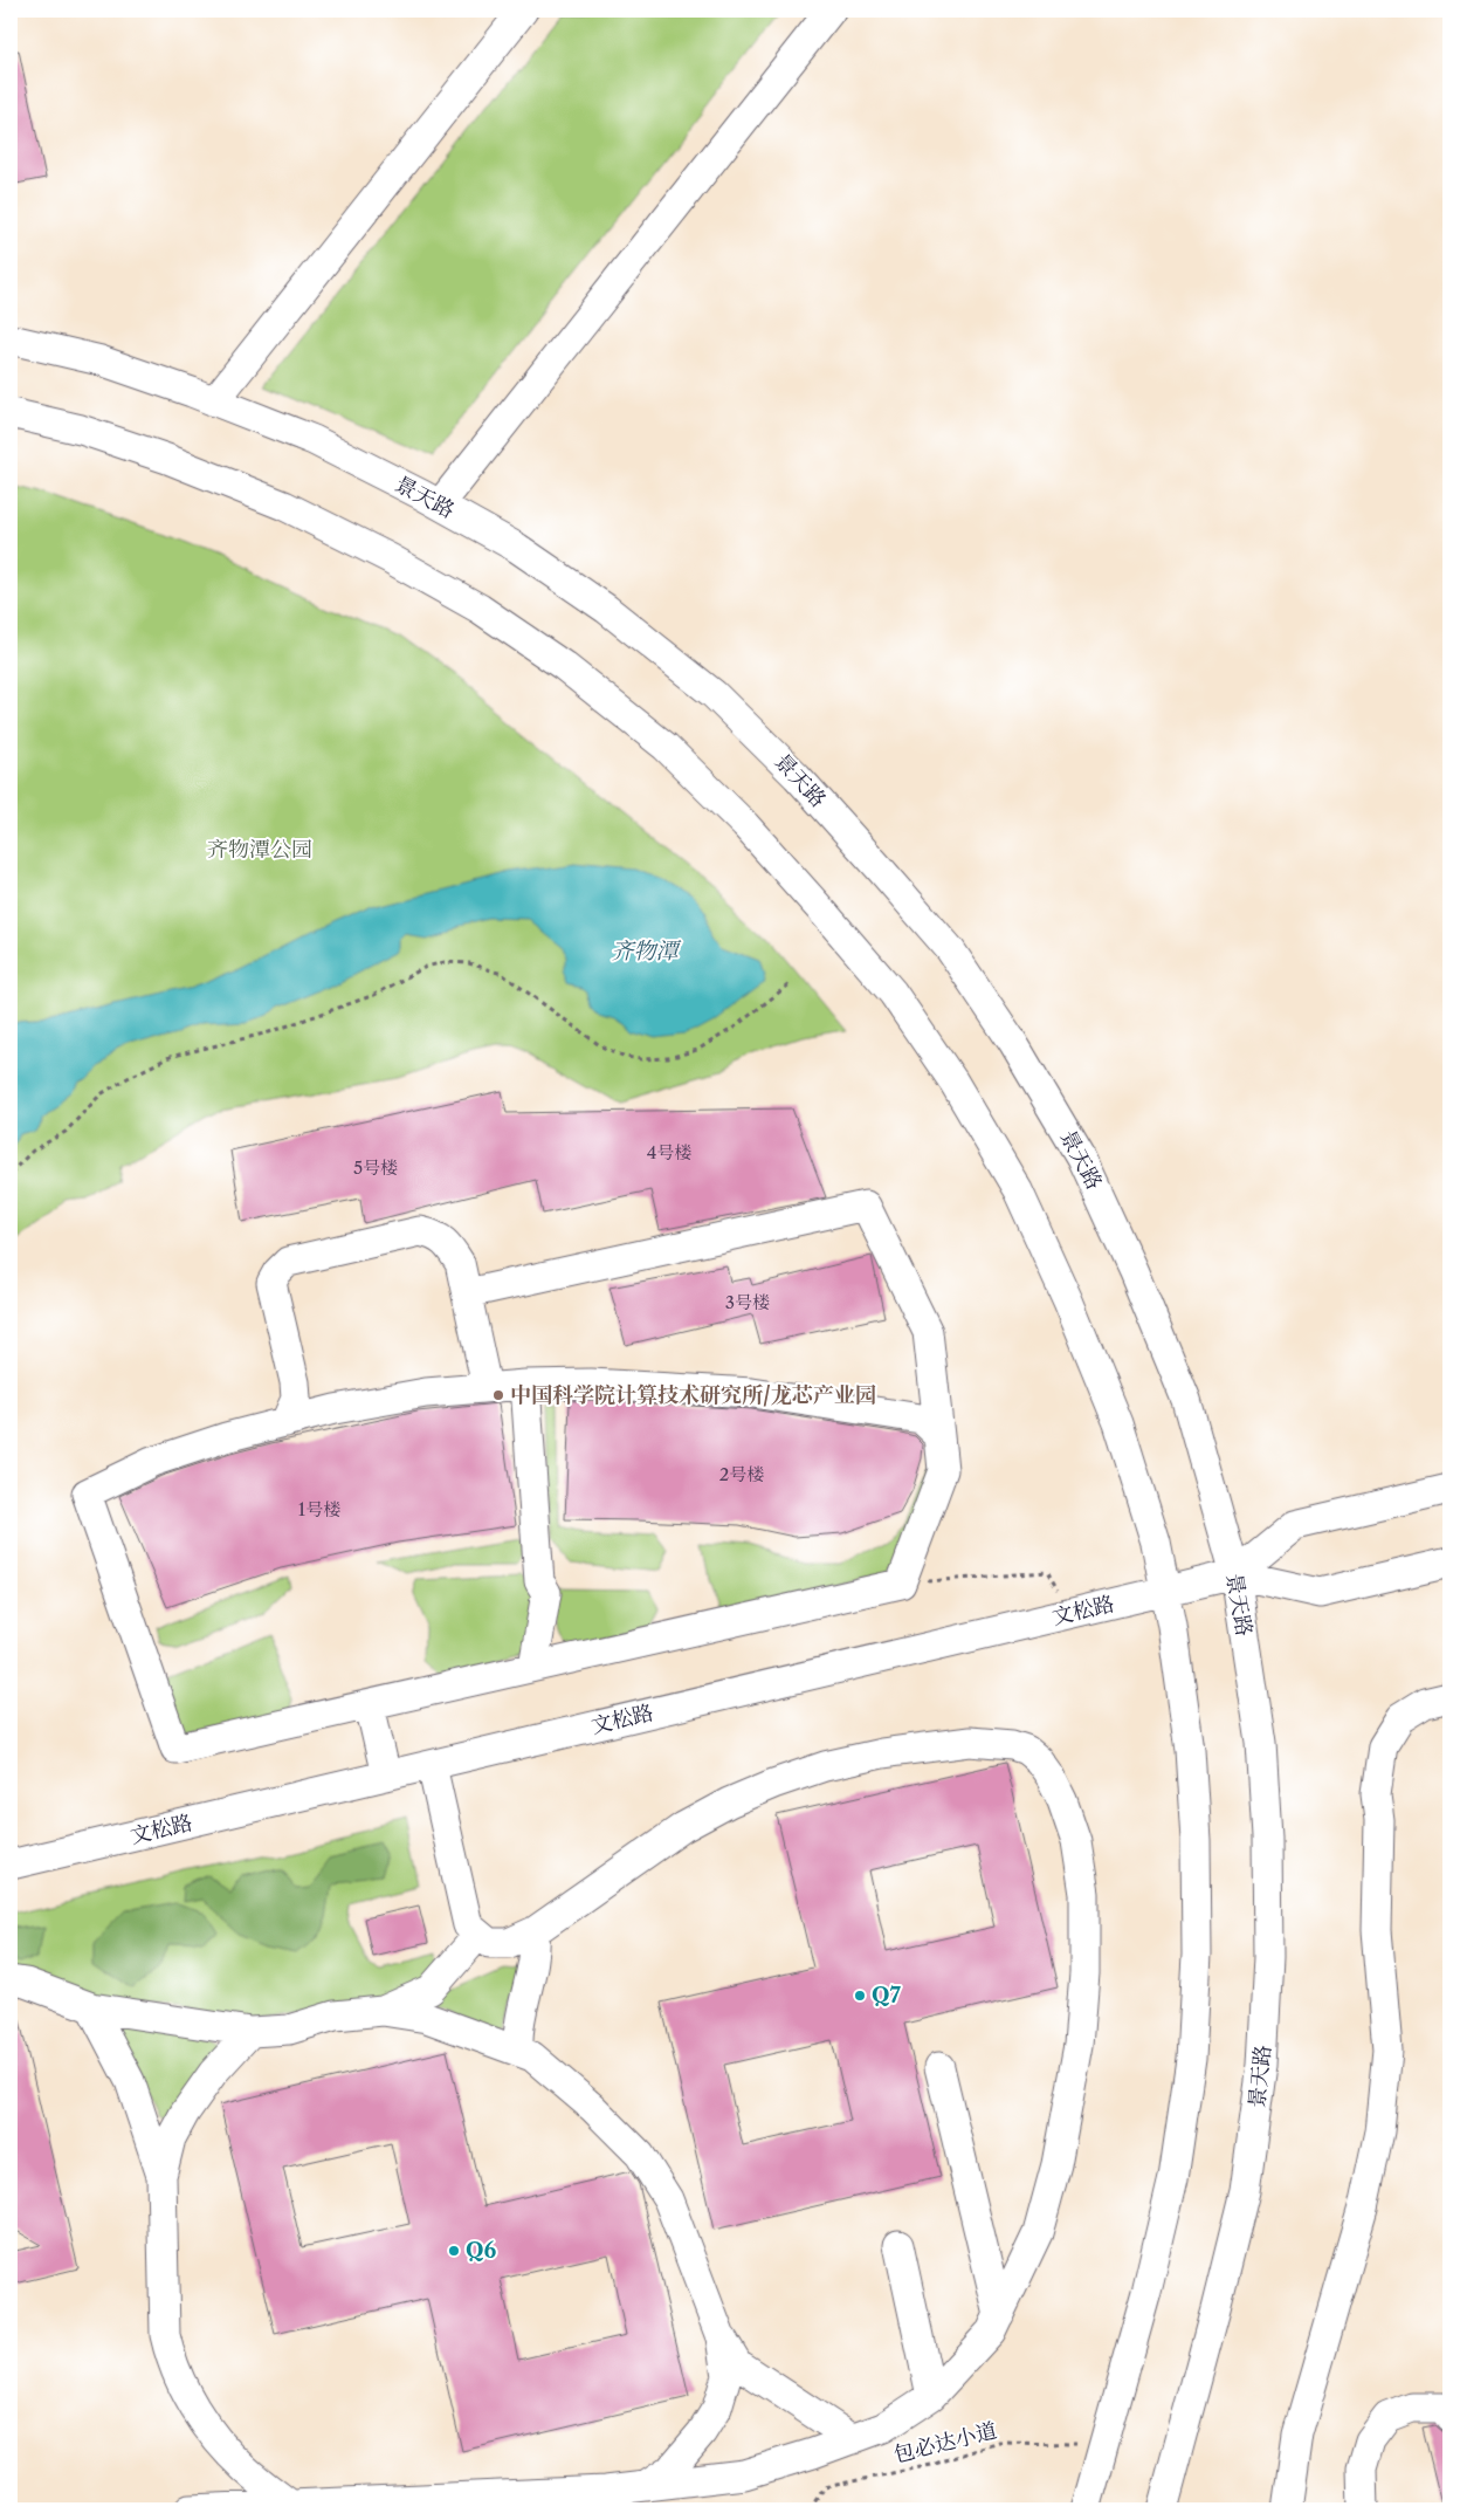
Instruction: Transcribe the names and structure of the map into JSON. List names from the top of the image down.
{
  "streets": {
    "street": ["景天路", "文松路"],
    "path": ["包必达小道"]
  },
  "crossings": [
    ["景天路", "文松路"]
  ],
  "water": ["齐物潭"],
  "parks": ["齐物潭公园"],
  "places": ["中国科学院计算技术研究所/龙芯产业园", "Q7", "Q6"],
  "house_numbers": [
    "4号楼",
    "5号楼",
    "3号楼",
    "2号楼",
    "1号楼"
  ]
}
